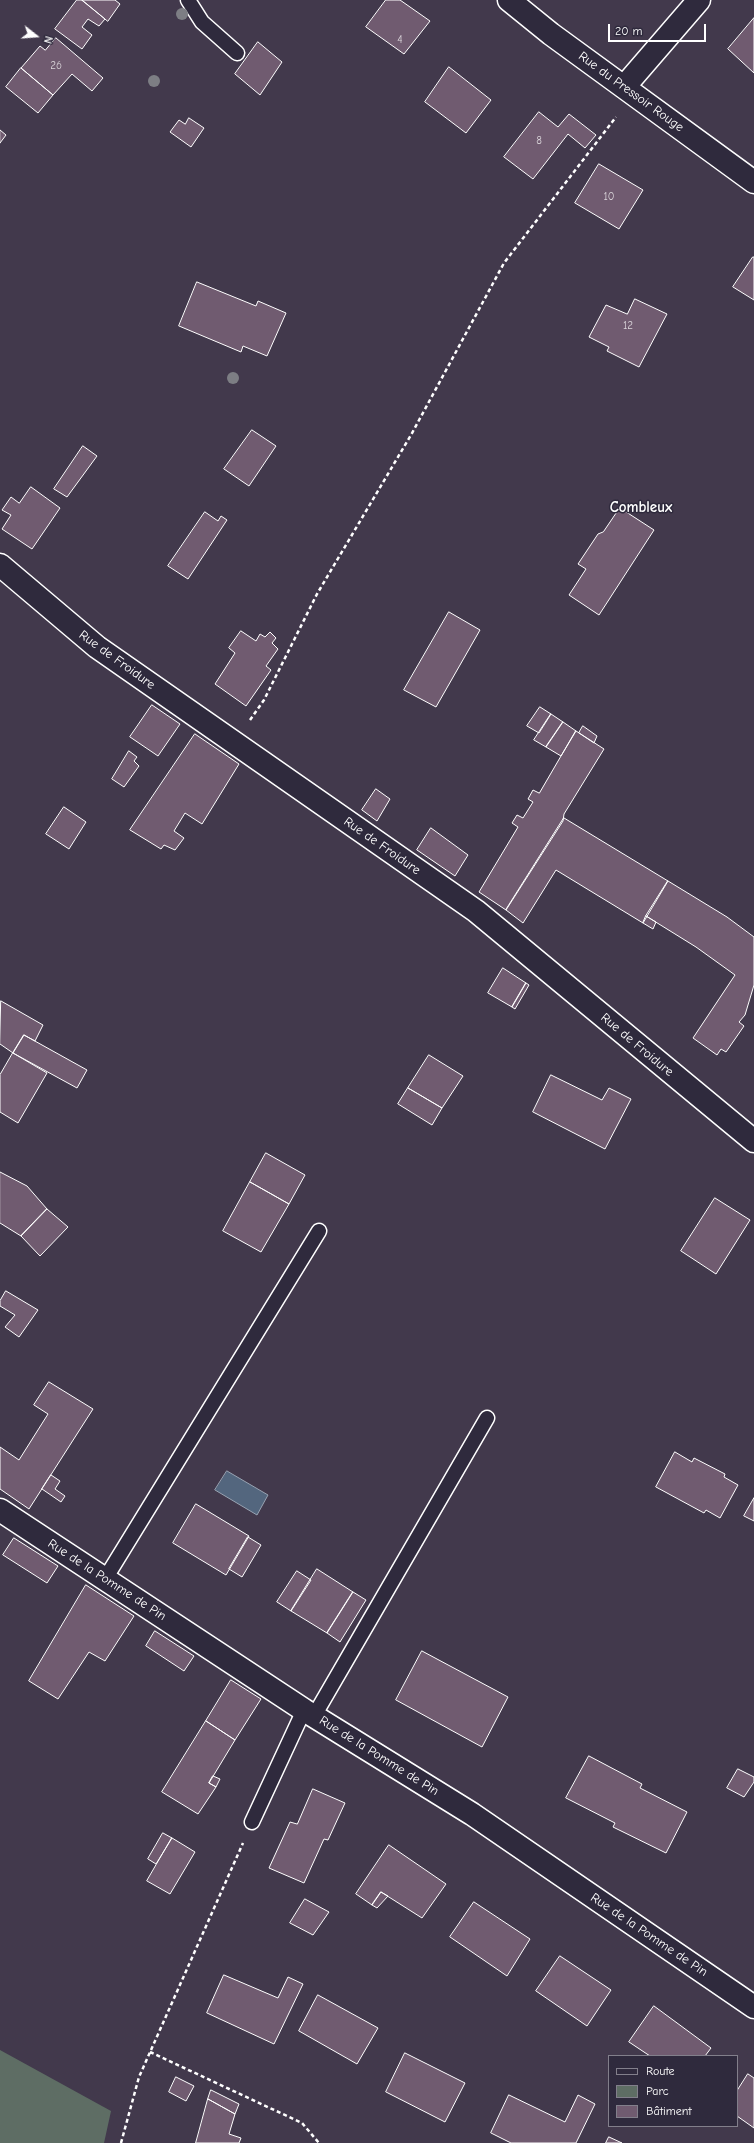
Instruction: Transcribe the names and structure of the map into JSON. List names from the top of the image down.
{
  "streets": {
    "street": ["Rue du Pressoir Rouge", "Rue de Froidure", "Rue de la Pomme de Pin"]
  },
  "districts": ["Combleux"],
  "house_numbers": [
    "4",
    "26",
    "8",
    "10",
    "12"
  ],
  "legend": ["Route", "Parc", "Bâtiment"],
  "scale_bar": "20 m",
  "north": "right"
}
